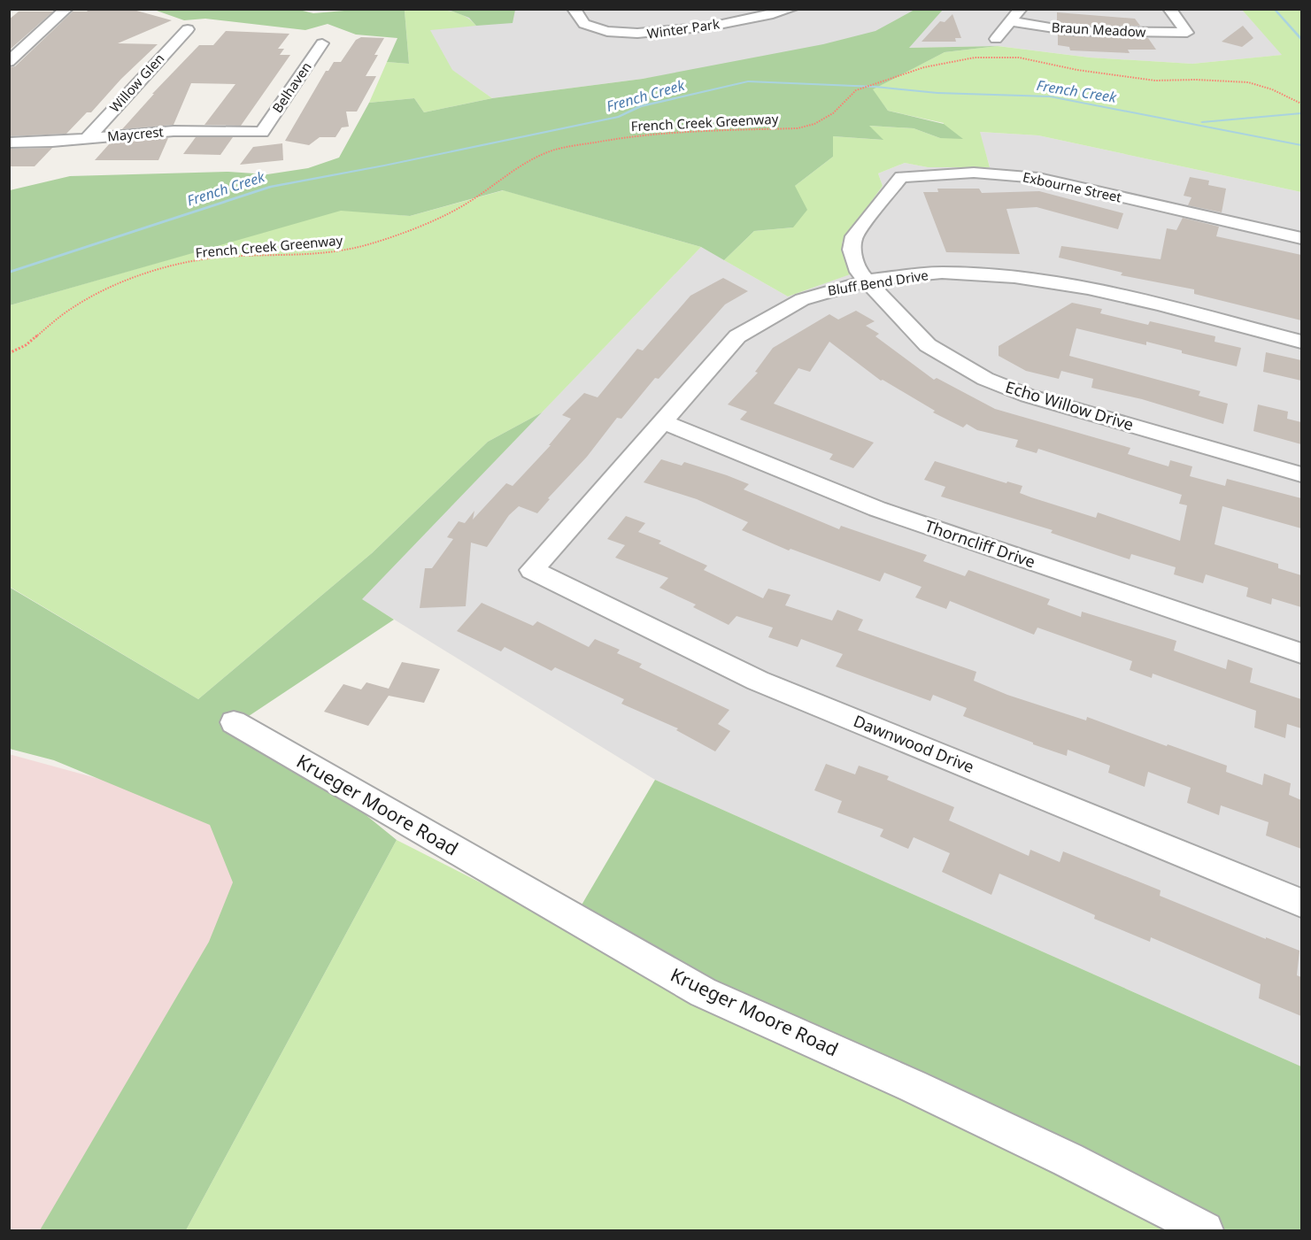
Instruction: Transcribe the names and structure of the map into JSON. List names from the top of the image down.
{
  "streets": {
    "street": [
      "Winter Park",
      "Braun Meadow",
      "Willow Glen",
      "Belhaven",
      "Maycrest",
      "Exbourne Street",
      "Bluff Bend Drive",
      "Echo Willow Drive",
      "Thorncliff Drive",
      "Dawnwood Drive",
      "Krueger Moore Road"
    ],
    "path": ["French Creek Greenway"]
  },
  "crossings": [
    ["Willow Glen", "Maycrest"],
    ["Belhaven", "Maycrest"],
    ["Exbourne Street", "Bluff Bend Drive"],
    ["Exbourne Street", "Echo Willow Drive"],
    ["Bluff Bend Drive", "Echo Willow Drive"],
    ["Bluff Bend Drive", "Thorncliff Drive"],
    ["Bluff Bend Drive", "Dawnwood Drive"]
  ],
  "water": ["French Creek"]
}
